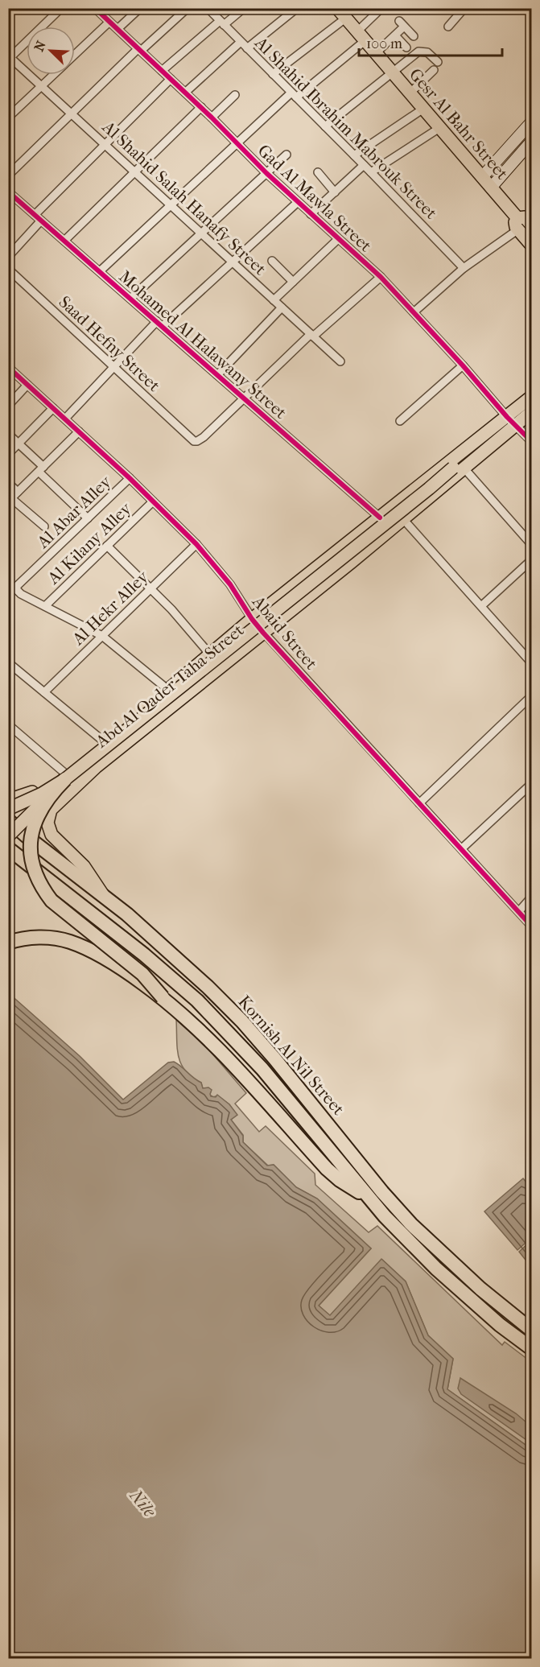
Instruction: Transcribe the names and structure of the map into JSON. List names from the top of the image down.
{
  "streets": {
    "highway": ["Kornish Al Nil Street"],
    "main road": ["Gesr Al Bahr Street", "Abd Al Qader Taha Street"],
    "street": [
      "Al Shahid Ibrahim Mabrouk Street",
      "Al Shahid Salah Hanafy Street",
      "Gad Al Mawla Street",
      "Saad Hefny Street",
      "Mohamed Al Halawany Street",
      "Al Abar Alley",
      "Al Kilany Alley",
      "Al Hekr Alley",
      "Abaid Street"
    ]
  },
  "crossings": [
    ["Gad Al Mawla Street", "Abd Al Qader Taha Street"],
    ["Saad Hefny Street", "Mohamed Al Halawany Street"],
    ["Mohamed Al Halawany Street", "Abd Al Qader Taha Street"],
    ["Al Abar Alley", "Al Kilany Alley"],
    ["Al Abar Alley", "Abaid Street"],
    ["Al Kilany Alley", "Abaid Street"],
    ["Al Hekr Alley", "Abaid Street"],
    ["Abaid Street", "Abd Al Qader Taha Street"],
    ["Abd Al Qader Taha Street", "Kornish Al Nil Street"]
  ],
  "water": ["Nile"],
  "scale_bar": "100 m",
  "north": "top left"
}
